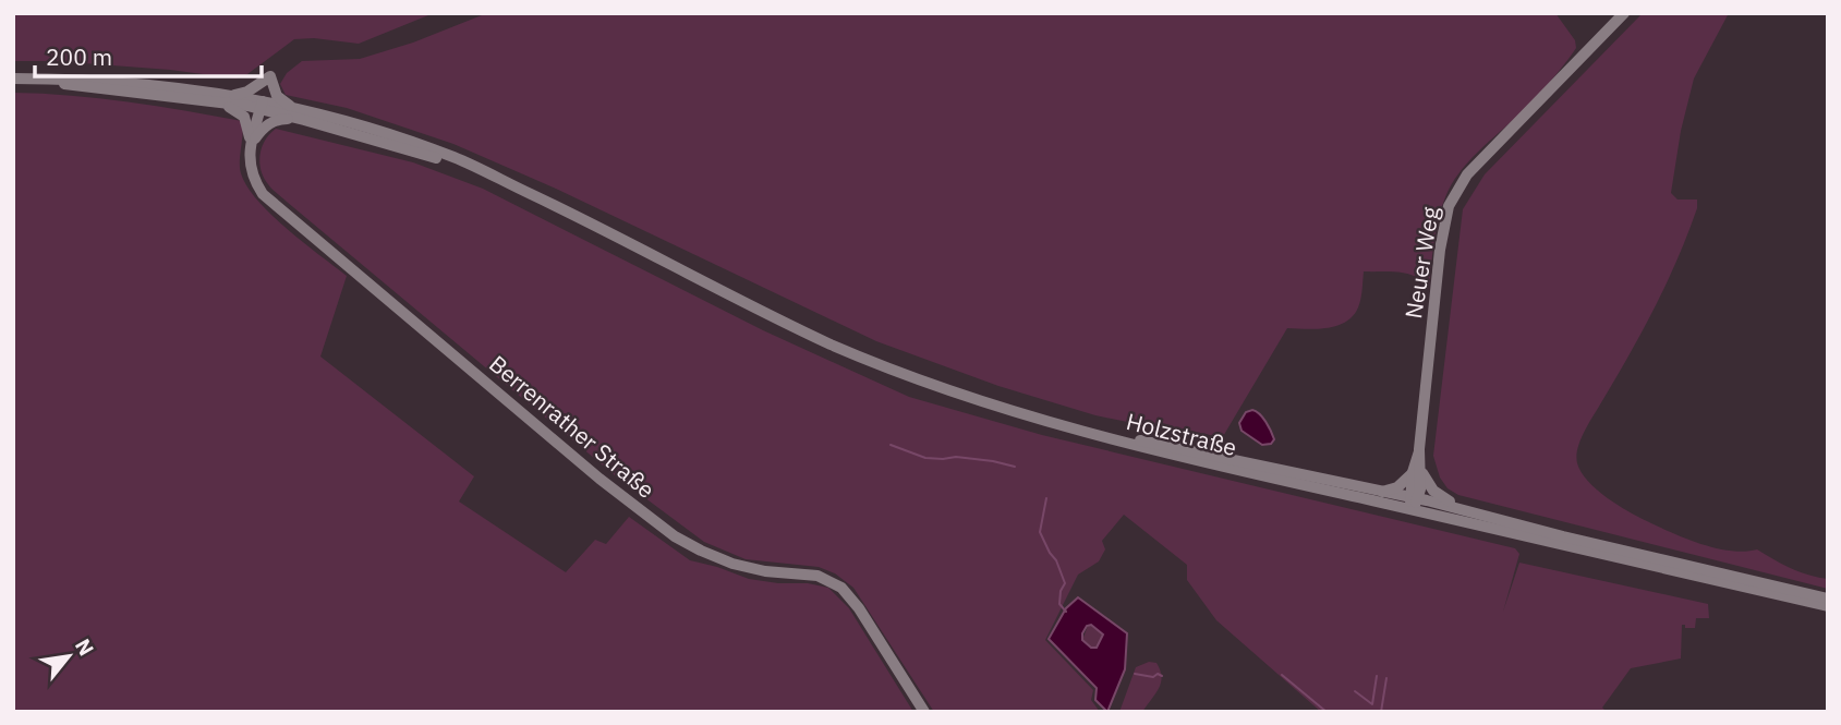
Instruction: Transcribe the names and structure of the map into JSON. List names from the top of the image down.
{
  "streets": {
    "main road": ["Neuer Weg", "Berrenrather Straße", "Holzstraße"]
  },
  "crossings": [
    ["Neuer Weg", "Holzstraße"]
  ],
  "scale_bar": "200 m",
  "north": "top right"
}
